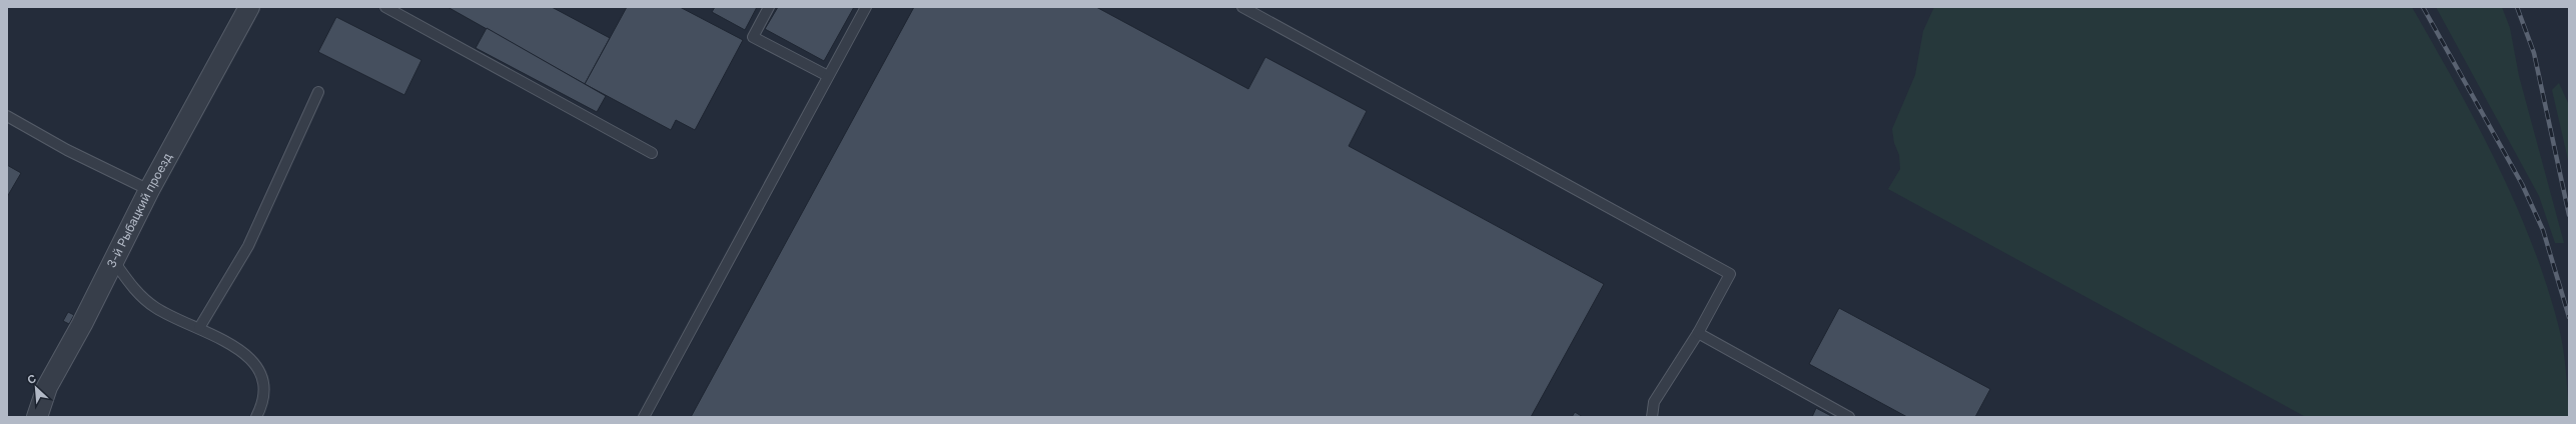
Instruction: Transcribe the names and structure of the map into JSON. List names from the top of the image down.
{
  "streets": {
    "street": ["3-й Рыбацкий проезд"]
  },
  "north": "top left"
}
